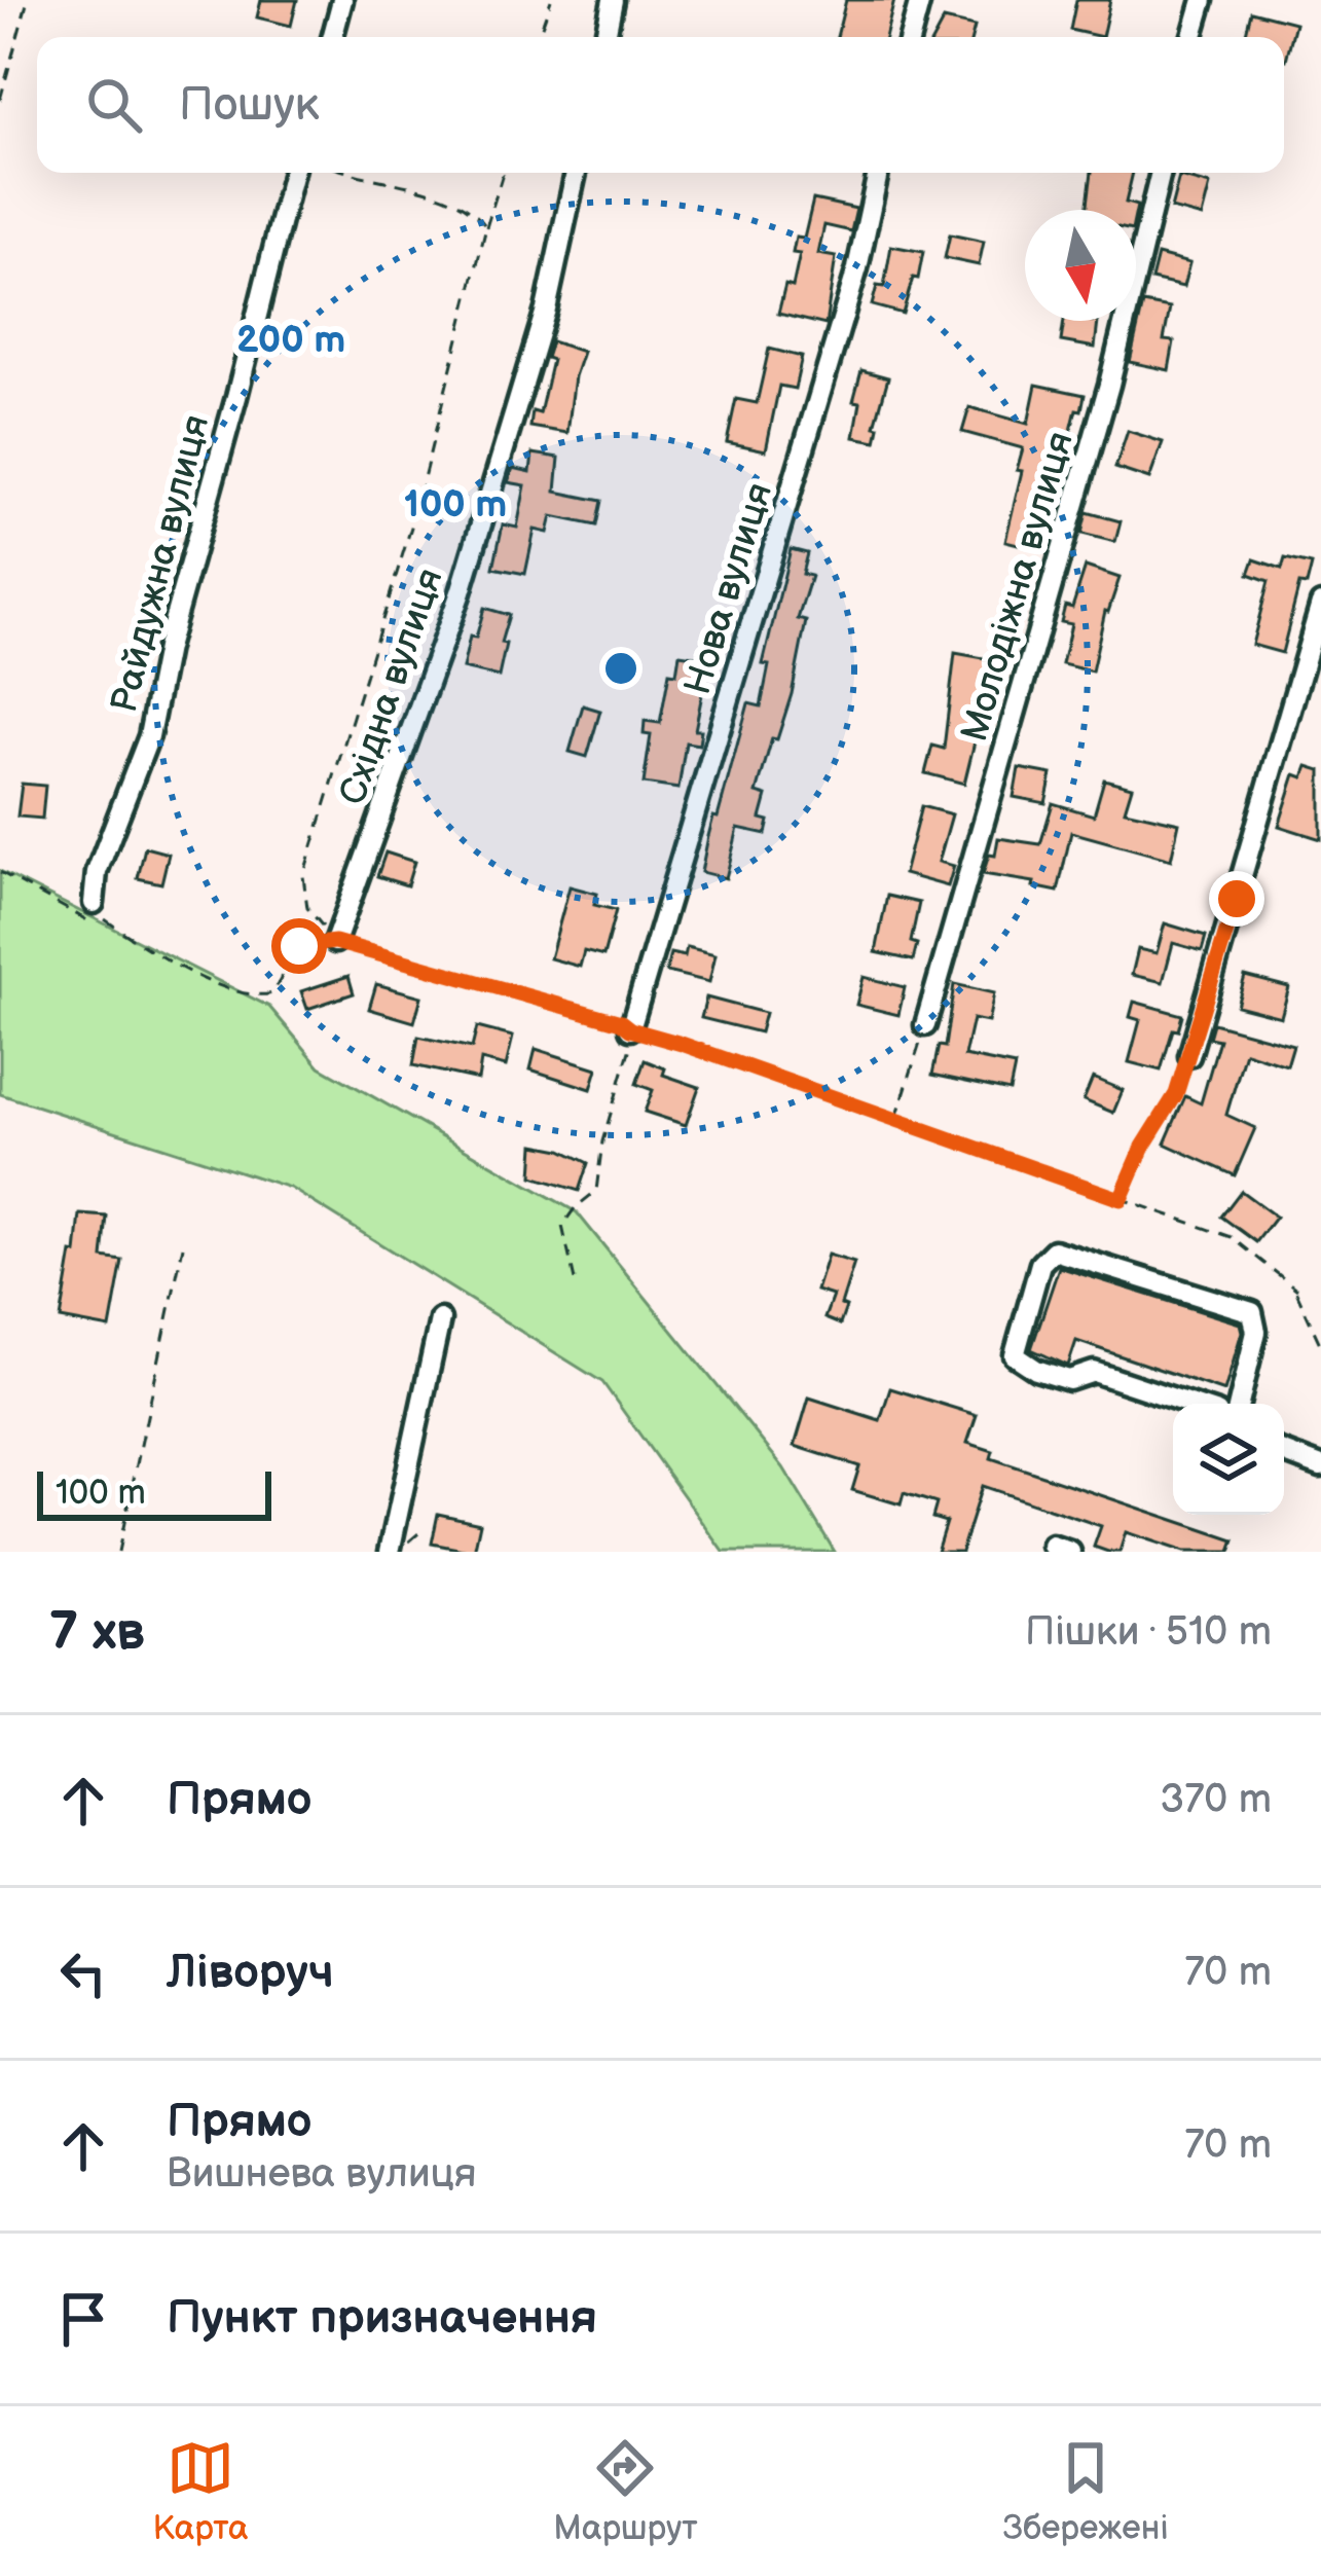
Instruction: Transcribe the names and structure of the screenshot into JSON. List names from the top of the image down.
{
  "streets": {
    "street": [
      "Райдужна вулиця",
      "Молодіжна вулиця",
      "Нова вулиця",
      "Східна вулиця"
    ]
  },
  "scale_bar": "100 m",
  "north": "bottom",
  "page": {
    "search": "Пошук",
    "scale": "100 m",
    "heading": ["7 хв", "Пішки · 510 m"],
    "list": [
      ["Прямо", "370 m"],
      ["Ліворуч", "70 m"],
      ["Прямо", "Вишнева вулиця", "70 m"],
      "Пункт призначення"
    ],
    "nav": ["Карта", "Маршрут", "Збережені"]
  },
  "rings": ["200 m", "100 m"]
}
